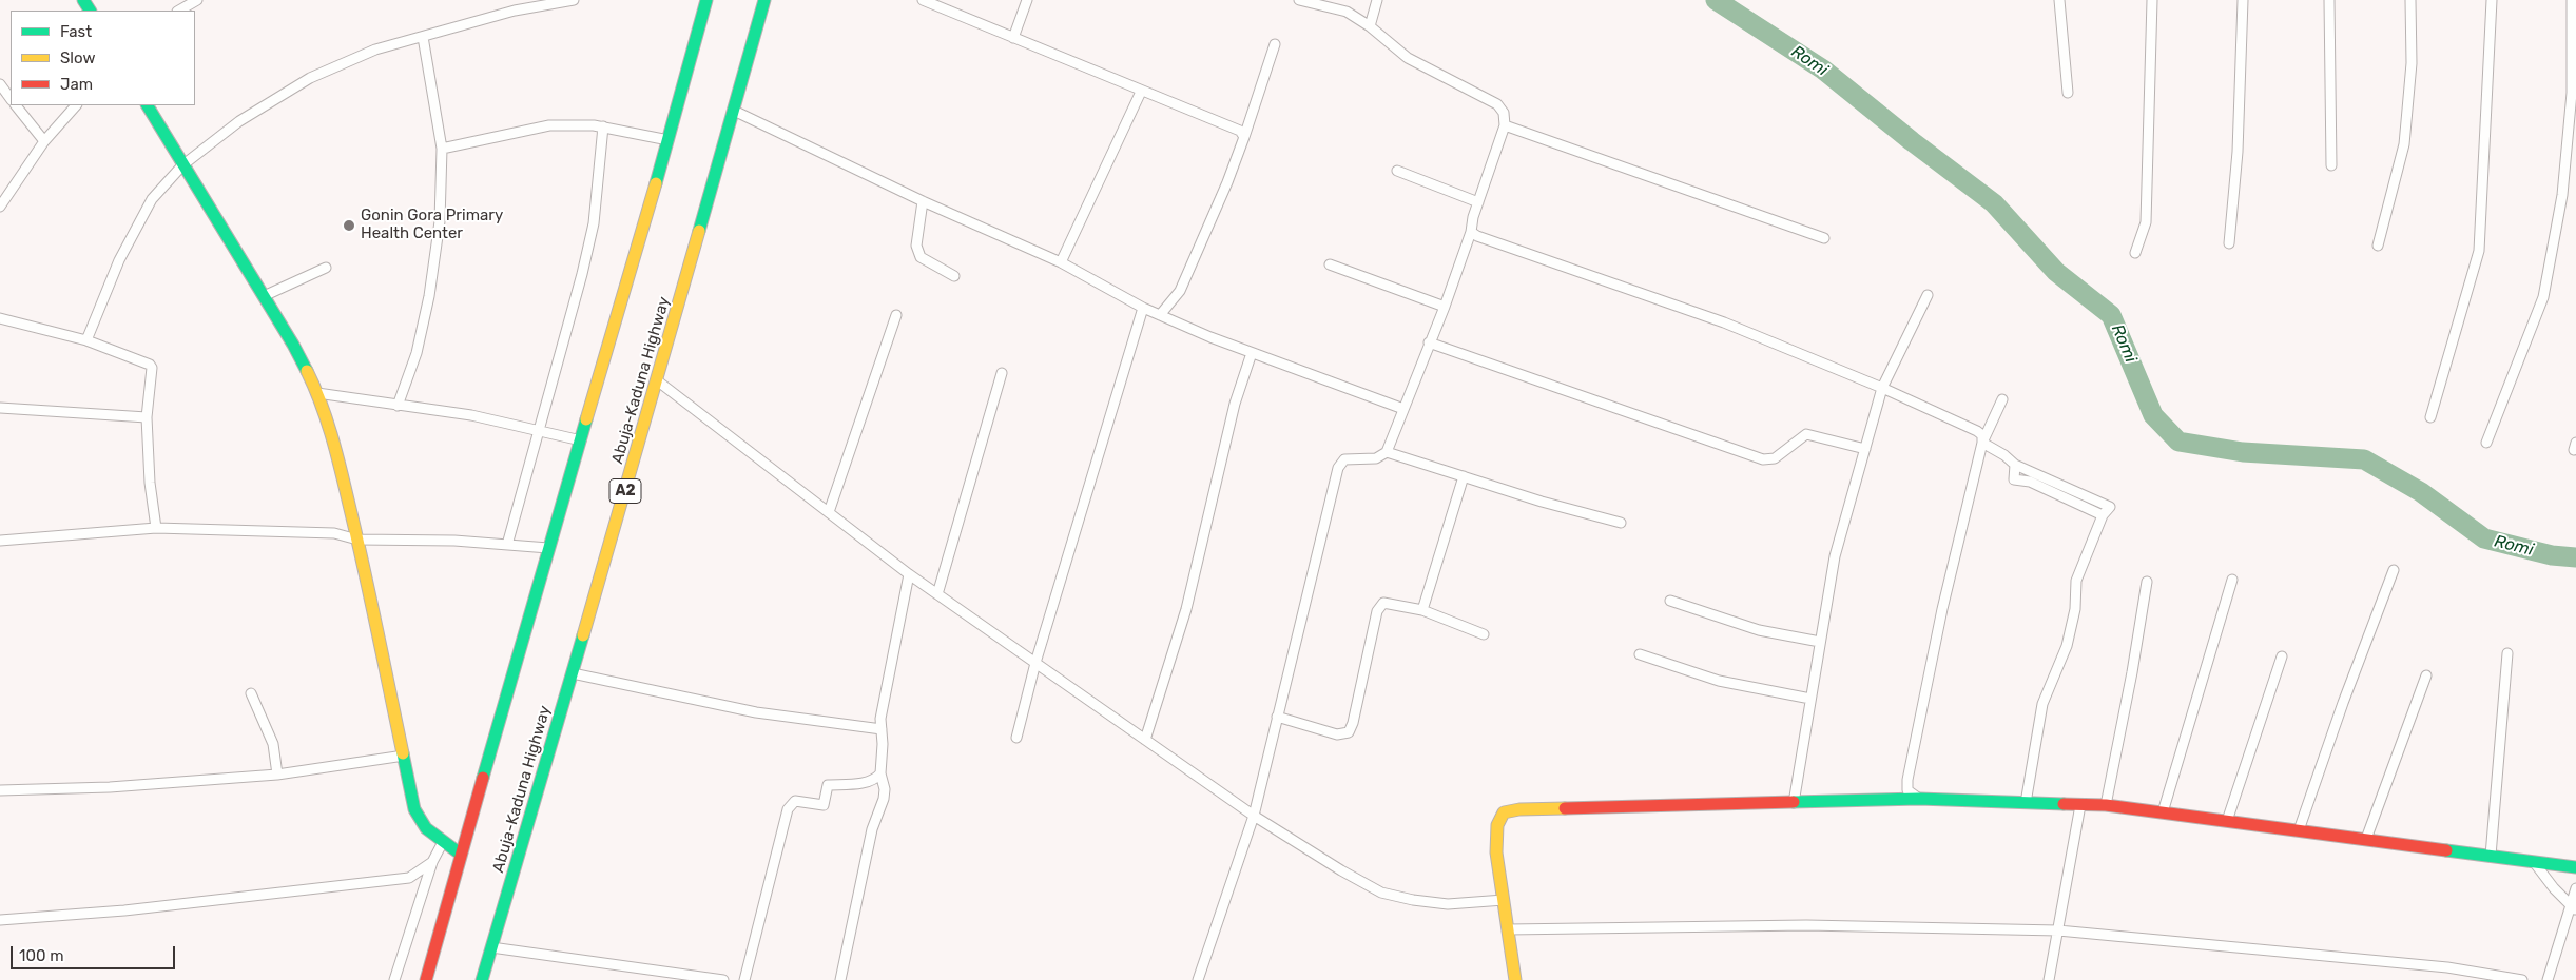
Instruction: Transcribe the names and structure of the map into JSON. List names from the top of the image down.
{
  "streets": {
    "main road": ["Abuja-Kaduna Highway", "A2"]
  },
  "water": ["Romi"],
  "places": ["Gonin Gora Primary Health Center"],
  "legend": ["Fast", "Slow", "Jam"],
  "scale_bar": "100 m"
}
